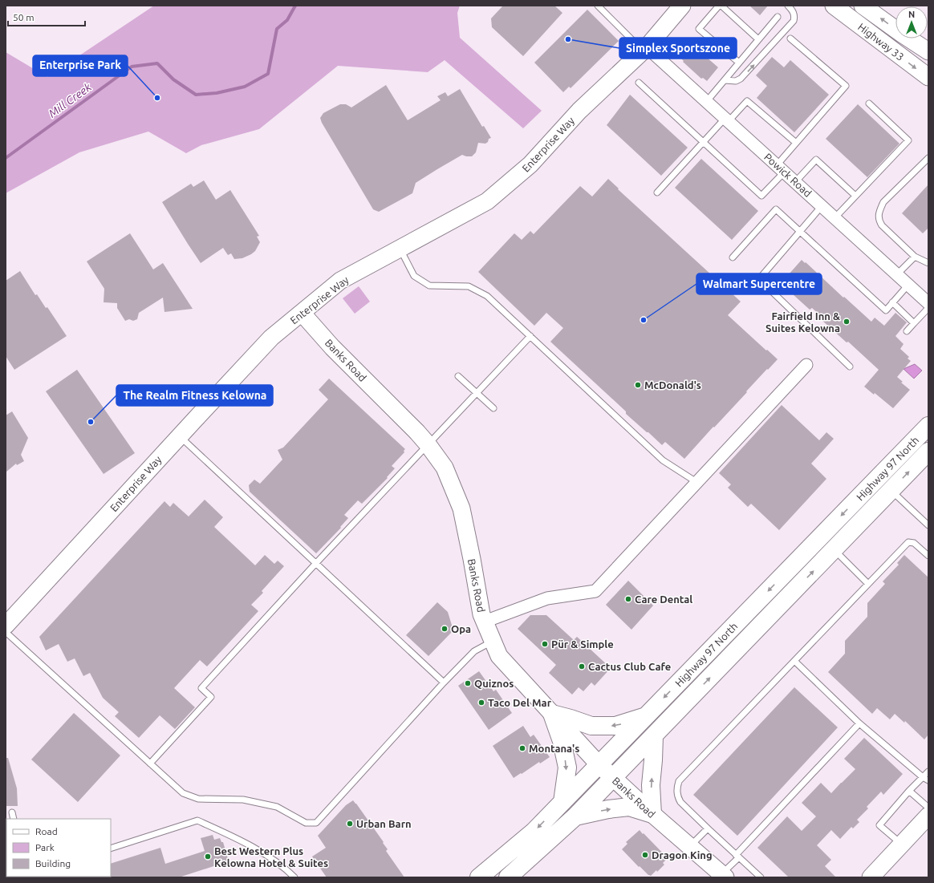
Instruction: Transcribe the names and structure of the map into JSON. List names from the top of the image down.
{
  "streets": {
    "highway": ["Highway 97 North"],
    "street": [
      "Highway 33",
      "Enterprise Way",
      "Powick Road",
      "Banks Road"
    ]
  },
  "crossings": [
    ["Enterprise Way", "Powick Road"],
    ["Enterprise Way", "Banks Road"],
    ["Banks Road", "Highway 97 North"]
  ],
  "water": ["Mill Creek"],
  "places": [
    "Simplex Sportszone",
    "Enterprise Park",
    "Walmart Supercentre",
    "Fairfield Inn & Suites Kelowna",
    "McDonald's",
    "The Realm Fitness Kelowna",
    "Care Dental",
    "Opa",
    "Pür & Simple",
    "Cactus Club Cafe",
    "Quiznos",
    "Taco Del Mar",
    "Montana's",
    "Urban Barn",
    "Dragon King",
    "Best Western Plus Kelowna Hotel & Suites"
  ],
  "legend": ["Road", "Park", "Building"],
  "scale_bar": "50 m",
  "north": "top"
}
